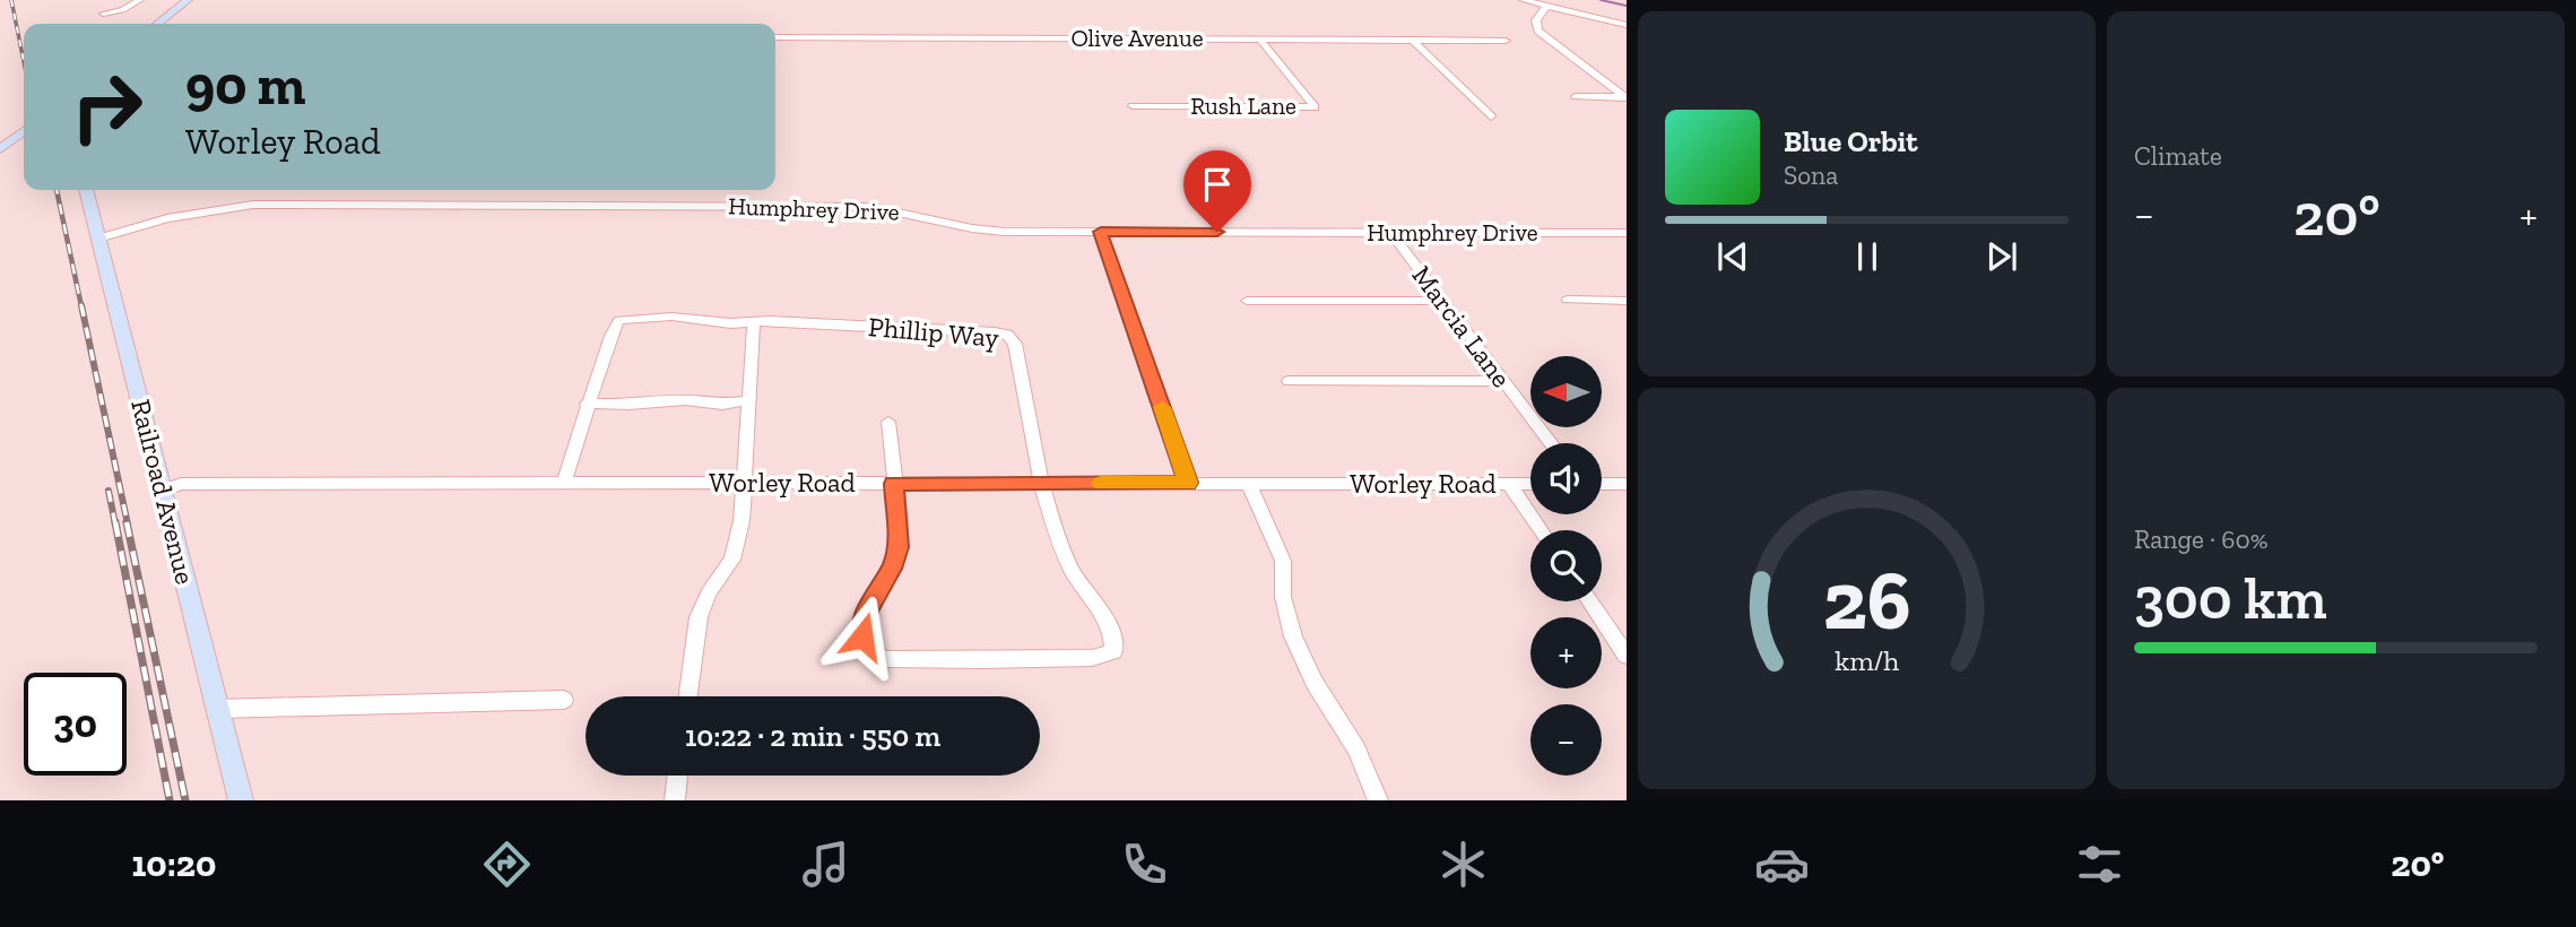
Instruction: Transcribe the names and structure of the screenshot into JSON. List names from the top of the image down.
{
  "streets": {
    "main road": ["Railroad Avenue"],
    "street": [
      "Olive Avenue",
      "Rush Lane",
      "Humphrey Drive",
      "Marcia Lane",
      "Phillip Way",
      "Worley Road"
    ]
  },
  "crossings": [
    ["Olive Avenue", "Rush Lane"],
    ["Humphrey Drive", "Marcia Lane"],
    ["Humphrey Drive", "Railroad Avenue"],
    ["Phillip Way", "Worley Road"],
    ["Worley Road", "Railroad Avenue"]
  ],
  "north": "left",
  "page": {
    "tile": [
      "Climate",
      ["Range · 60%", "300 km"]
    ],
    "turn": ["90 m", "Worley Road"],
    "song": ["Blue Orbit", "Sona"],
    "heat": ["−", "20°", "+"],
    "map_buttons": ["+", "−"],
    "limit": "30",
    "trip": "10:22 · 2 min · 550 m",
    "tabs": ["10:20", "20°"],
    "gauge": ["26", "km/h"]
  }
}
